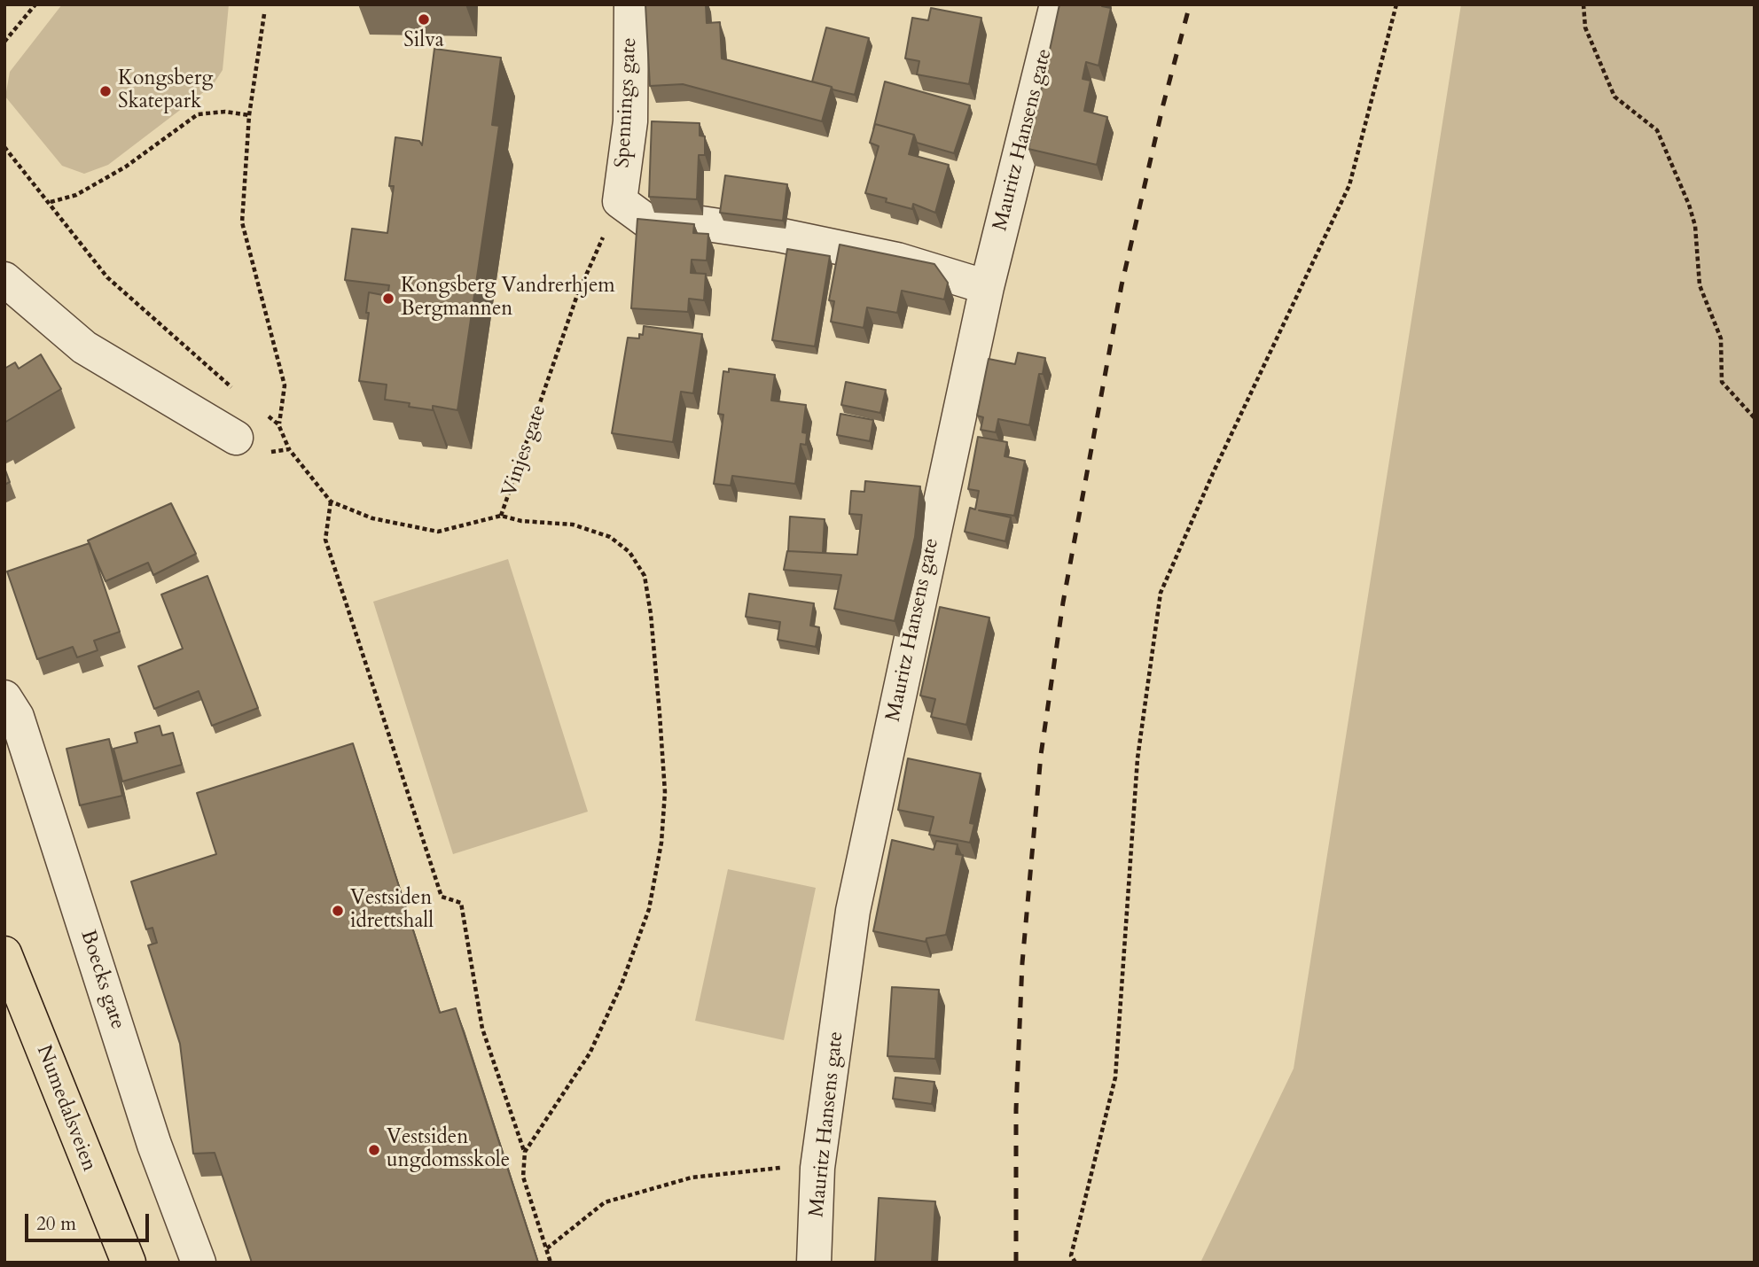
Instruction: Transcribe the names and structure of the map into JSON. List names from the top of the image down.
{
  "streets": {
    "main road": ["Numedalsveien"],
    "street": ["Spennings gate", "Mauritz Hansens gate", "Boecks gate"],
    "path": ["Vinjes gate"]
  },
  "crossings": [
    ["Spennings gate", "Vinjes gate"]
  ],
  "places": [
    "Silva",
    "Kongsberg Skatepark",
    "Kongsberg Vandrerhjem Bergmannen",
    "Vestsiden idrettshall",
    "Vestsiden ungdomsskole"
  ],
  "scale_bar": "20 m"
}
